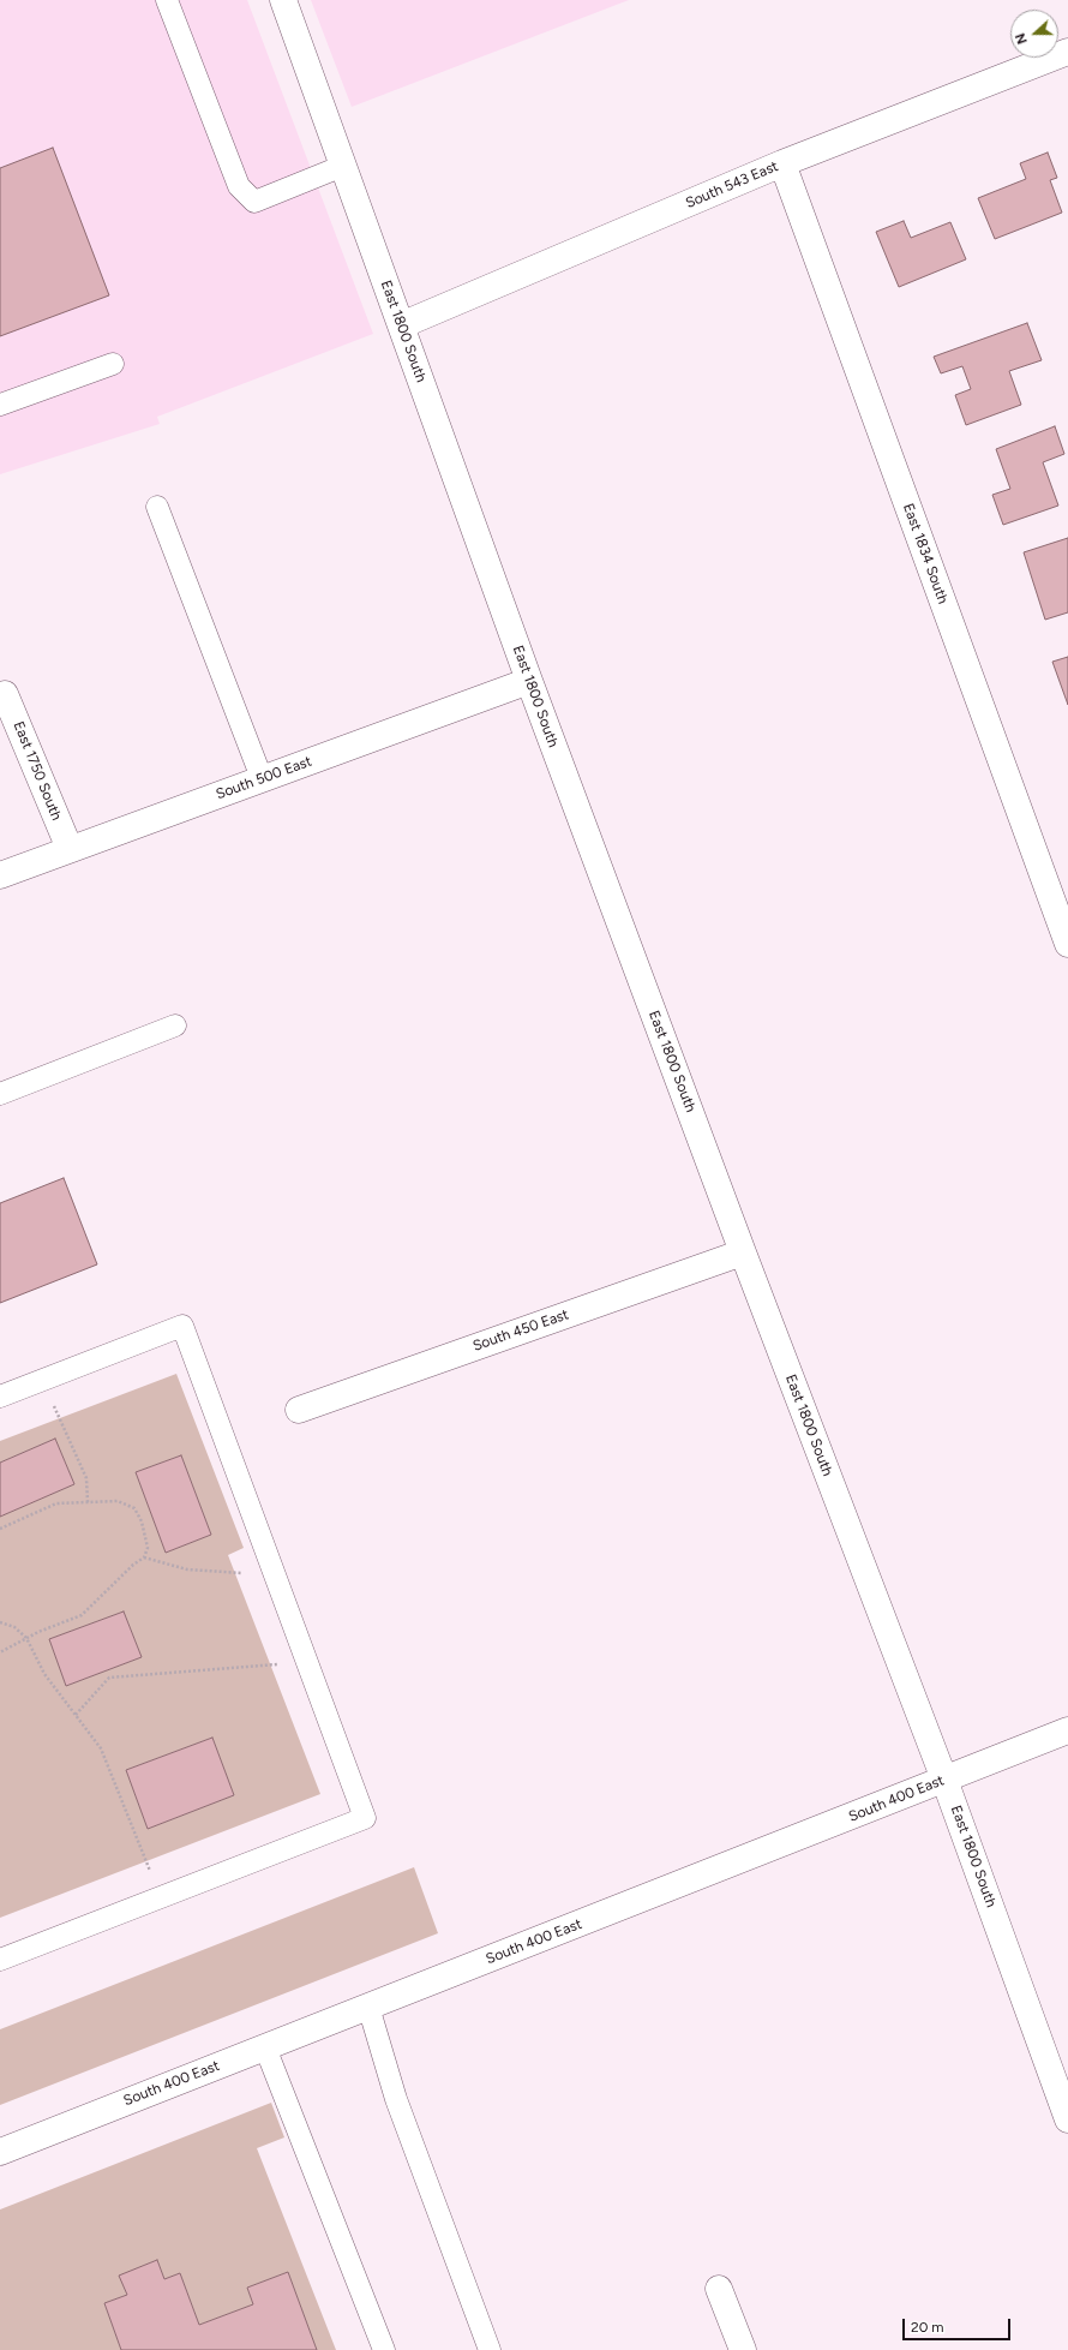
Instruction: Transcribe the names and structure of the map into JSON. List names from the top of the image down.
{
  "streets": {
    "street": [
      "South 543 East",
      "East 1800 South",
      "East 1834 South",
      "East 1750 South",
      "South 500 East",
      "South 450 East",
      "South 400 East"
    ]
  },
  "crossings": [
    ["South 543 East", "East 1800 South"],
    ["South 543 East", "East 1834 South"],
    ["East 1800 South", "South 500 East"],
    ["East 1800 South", "South 450 East"],
    ["East 1800 South", "South 400 East"],
    ["East 1750 South", "South 500 East"]
  ],
  "scale_bar": "20 m",
  "north": "left"
}
